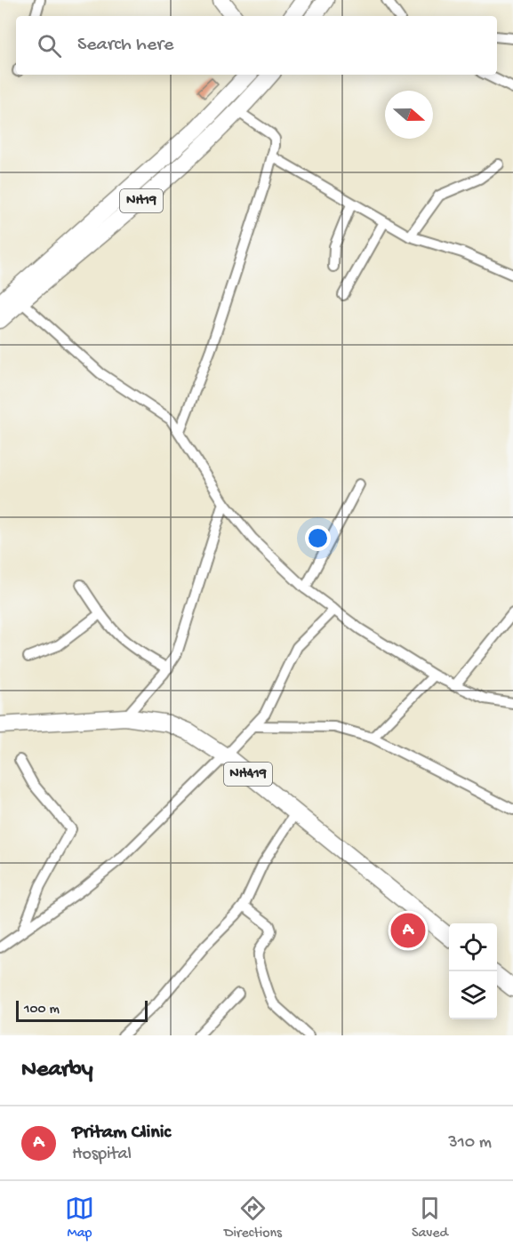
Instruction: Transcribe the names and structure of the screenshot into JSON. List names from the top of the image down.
{
  "streets": {
    "highway": ["NH19", "NH419"]
  },
  "scale_bar": "100 m",
  "north": "right",
  "page": {
    "search": "Search here",
    "pins": "A",
    "scale": "100 m",
    "heading": "Nearby",
    "list": [
      {
        "mark": "A",
        "name": "Pritam Clinic",
        "note": "Hospital",
        "value": "310 m"
      }
    ],
    "nav": ["Map", "Directions", "Saved"]
  }
}
